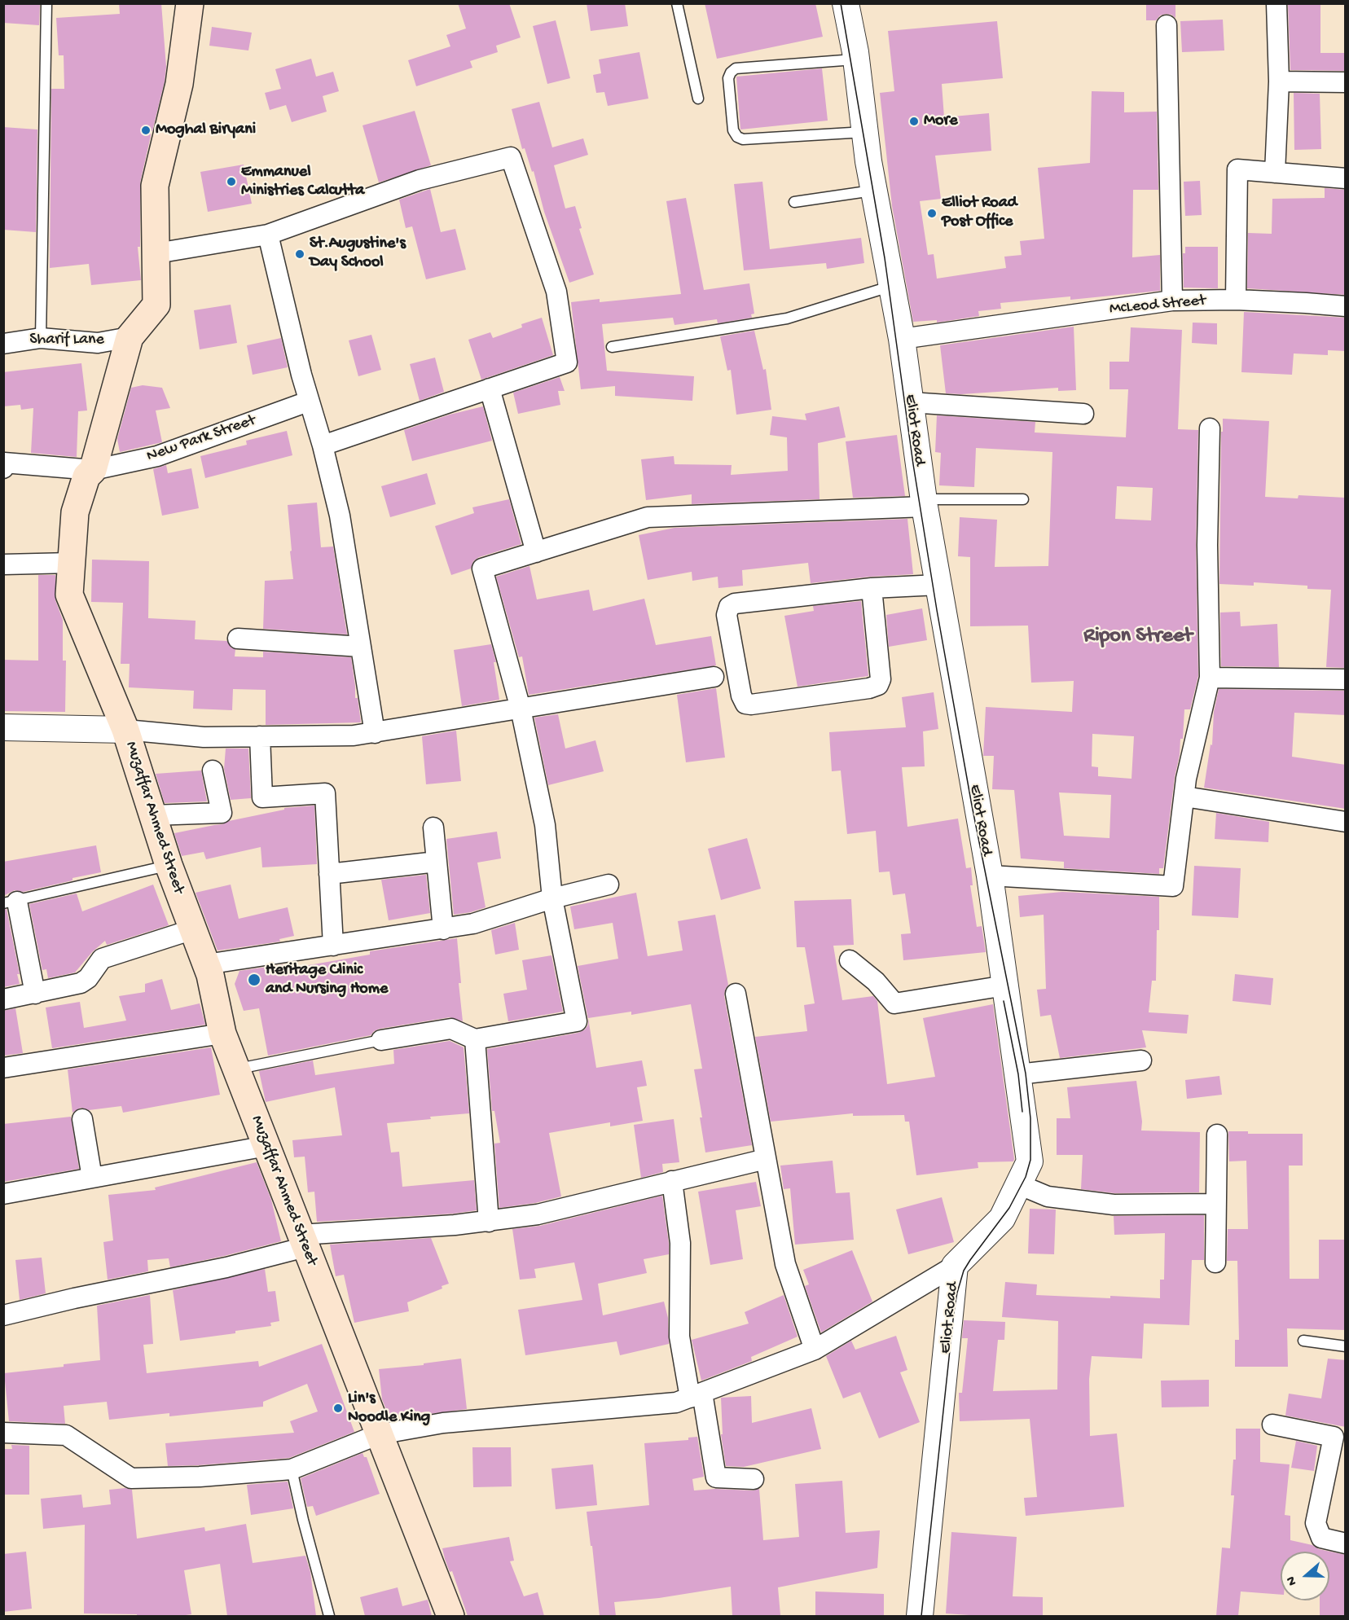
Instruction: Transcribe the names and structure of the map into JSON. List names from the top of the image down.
{
  "streets": {
    "main road": ["Muzaffar Ahmed Street"],
    "street": [
      "McLeod Street",
      "Sharif Lane",
      "Eliot Road",
      "New Park Street"
    ]
  },
  "crossings": [
    ["McLeod Street", "Eliot Road"],
    ["Sharif Lane", "Muzaffar Ahmed Street"],
    ["New Park Street", "Muzaffar Ahmed Street"]
  ],
  "districts": ["Ripon Street"],
  "places": [
    "More",
    "Moghal Biryani",
    "Emmanuel Ministries Calcutta",
    "Elliot Road Post Office",
    "St.Augustine's Day School",
    "Heritage Clinic and Nursing Home",
    "Lin's Noodle King"
  ],
  "north": "left"
}
